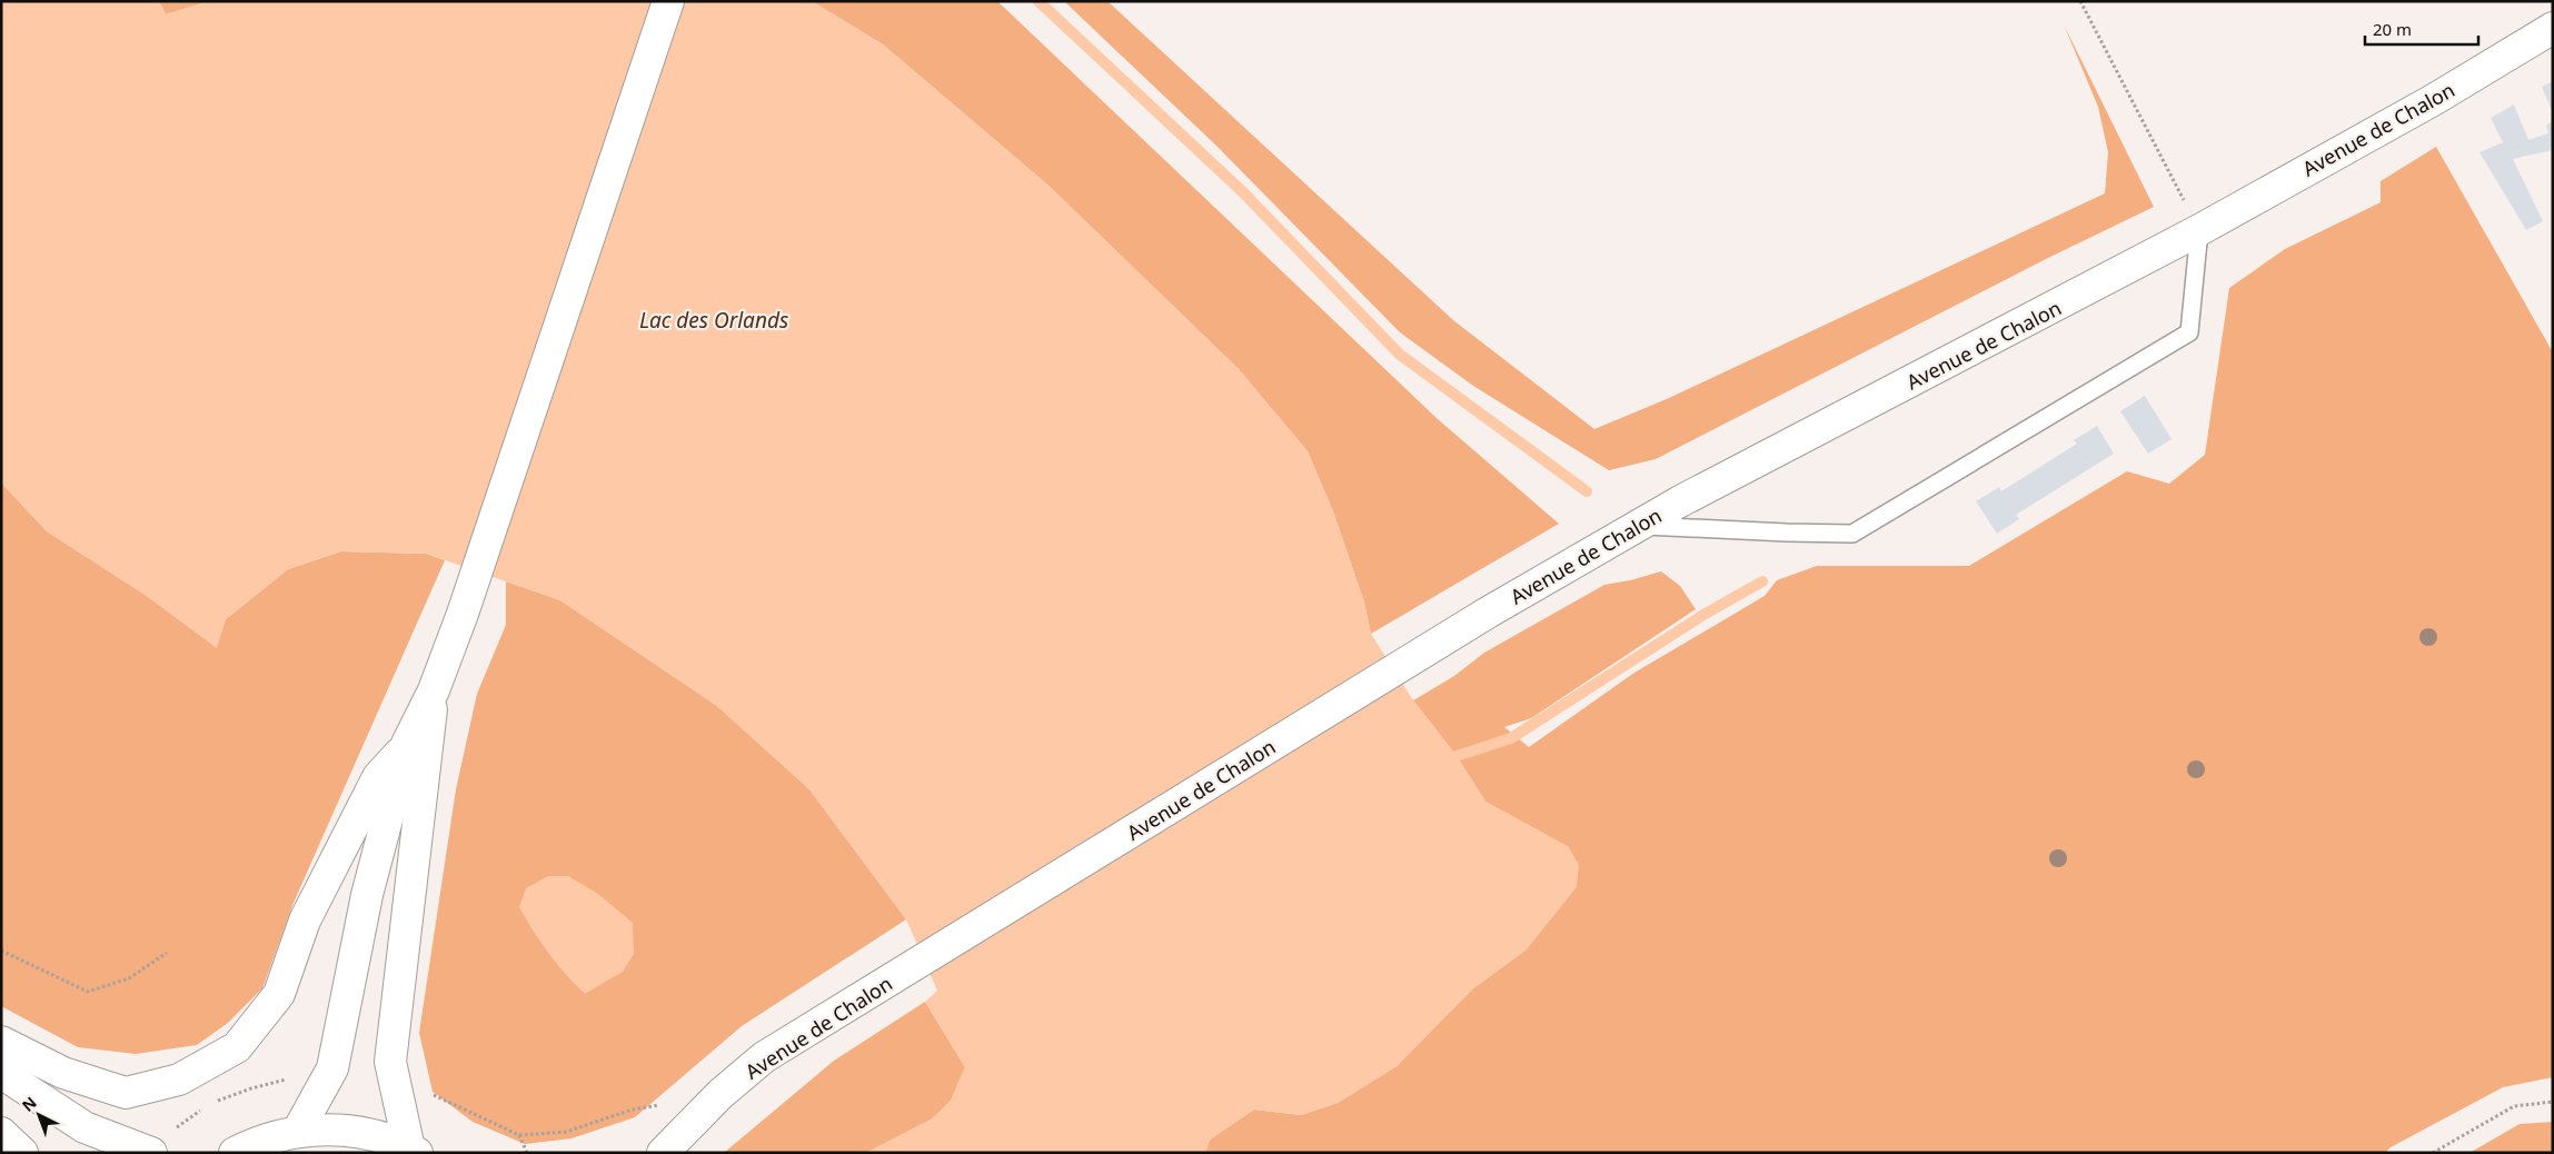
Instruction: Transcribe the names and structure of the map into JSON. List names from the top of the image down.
{
  "streets": {
    "main road": ["Avenue de Chalon"]
  },
  "water": ["Lac des Orlands"],
  "scale_bar": "20 m",
  "north": "top left"
}
